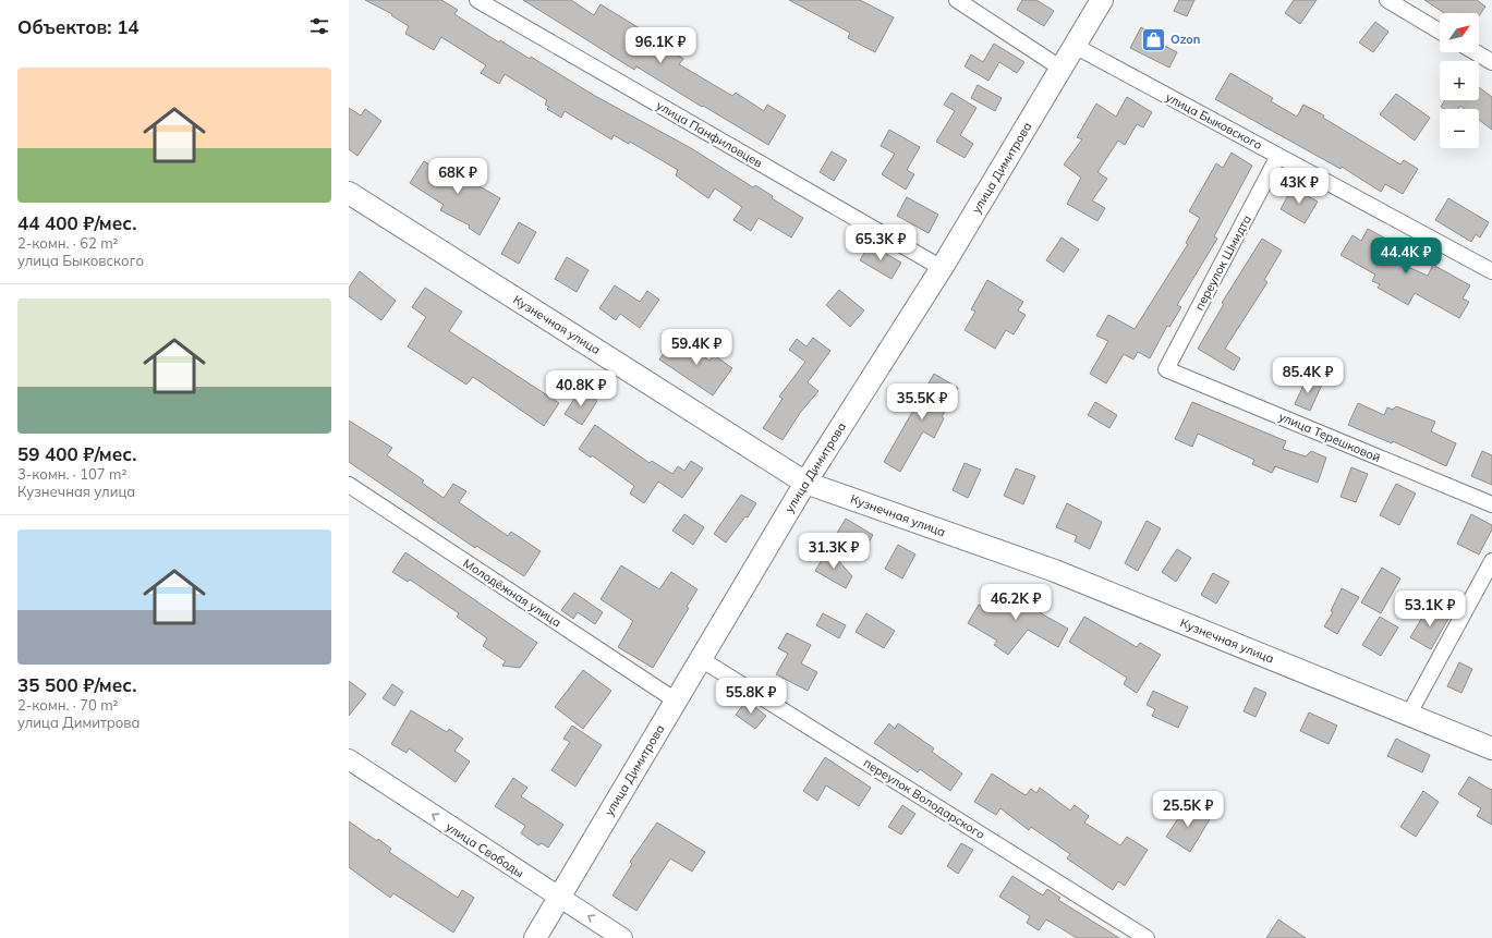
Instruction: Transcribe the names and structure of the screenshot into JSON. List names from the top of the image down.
{
  "streets": {
    "main road": ["улица Димитрова", "Кузнечная улица"],
    "street": [
      "улица Быковского",
      "улица Панфиловцев",
      "переулок Шмидта",
      "улица Терешковой",
      "Молодёжная улица",
      "переулок Володарского",
      "улица Свободы"
    ]
  },
  "crossings": [
    ["улица Быковского", "улица Димитрова"],
    ["улица Быковского", "переулок Шмидта"],
    ["улица Панфиловцев", "улица Димитрова"],
    ["улица Димитрова", "Кузнечная улица"],
    ["улица Димитрова", "Молодёжная улица"],
    ["улица Димитрова", "переулок Володарского"],
    ["улица Димитрова", "улица Свободы"],
    ["переулок Шмидта", "улица Терешковой"]
  ],
  "one_way": ["улица Свободы"],
  "places": {
    "shop": ["Ozon"]
  },
  "north": "top right",
  "page": {
    "heading": "Объектов: 14",
    "map_buttons": ["+", "−"],
    "price": [
      "96.1K ₽",
      "68K ₽",
      "43K ₽",
      "65.3K ₽",
      "44.4K ₽",
      "59.4K ₽",
      "85.4K ₽",
      "40.8K ₽",
      "35.5K ₽",
      "31.3K ₽",
      "46.2K ₽",
      "53.1K ₽",
      "55.8K ₽",
      "25.5K ₽"
    ],
    "list": [
      {
        "name": "44 400 ₽/мес.",
        "note": "2-комн. · 62 m² · улица Быковского"
      },
      {
        "name": "59 400 ₽/мес.",
        "note": "3-комн. · 107 m² · Кузнечная улица"
      },
      {
        "name": "35 500 ₽/мес.",
        "note": "2-комн. · 70 m² · улица Димитрова"
      }
    ]
  }
}
